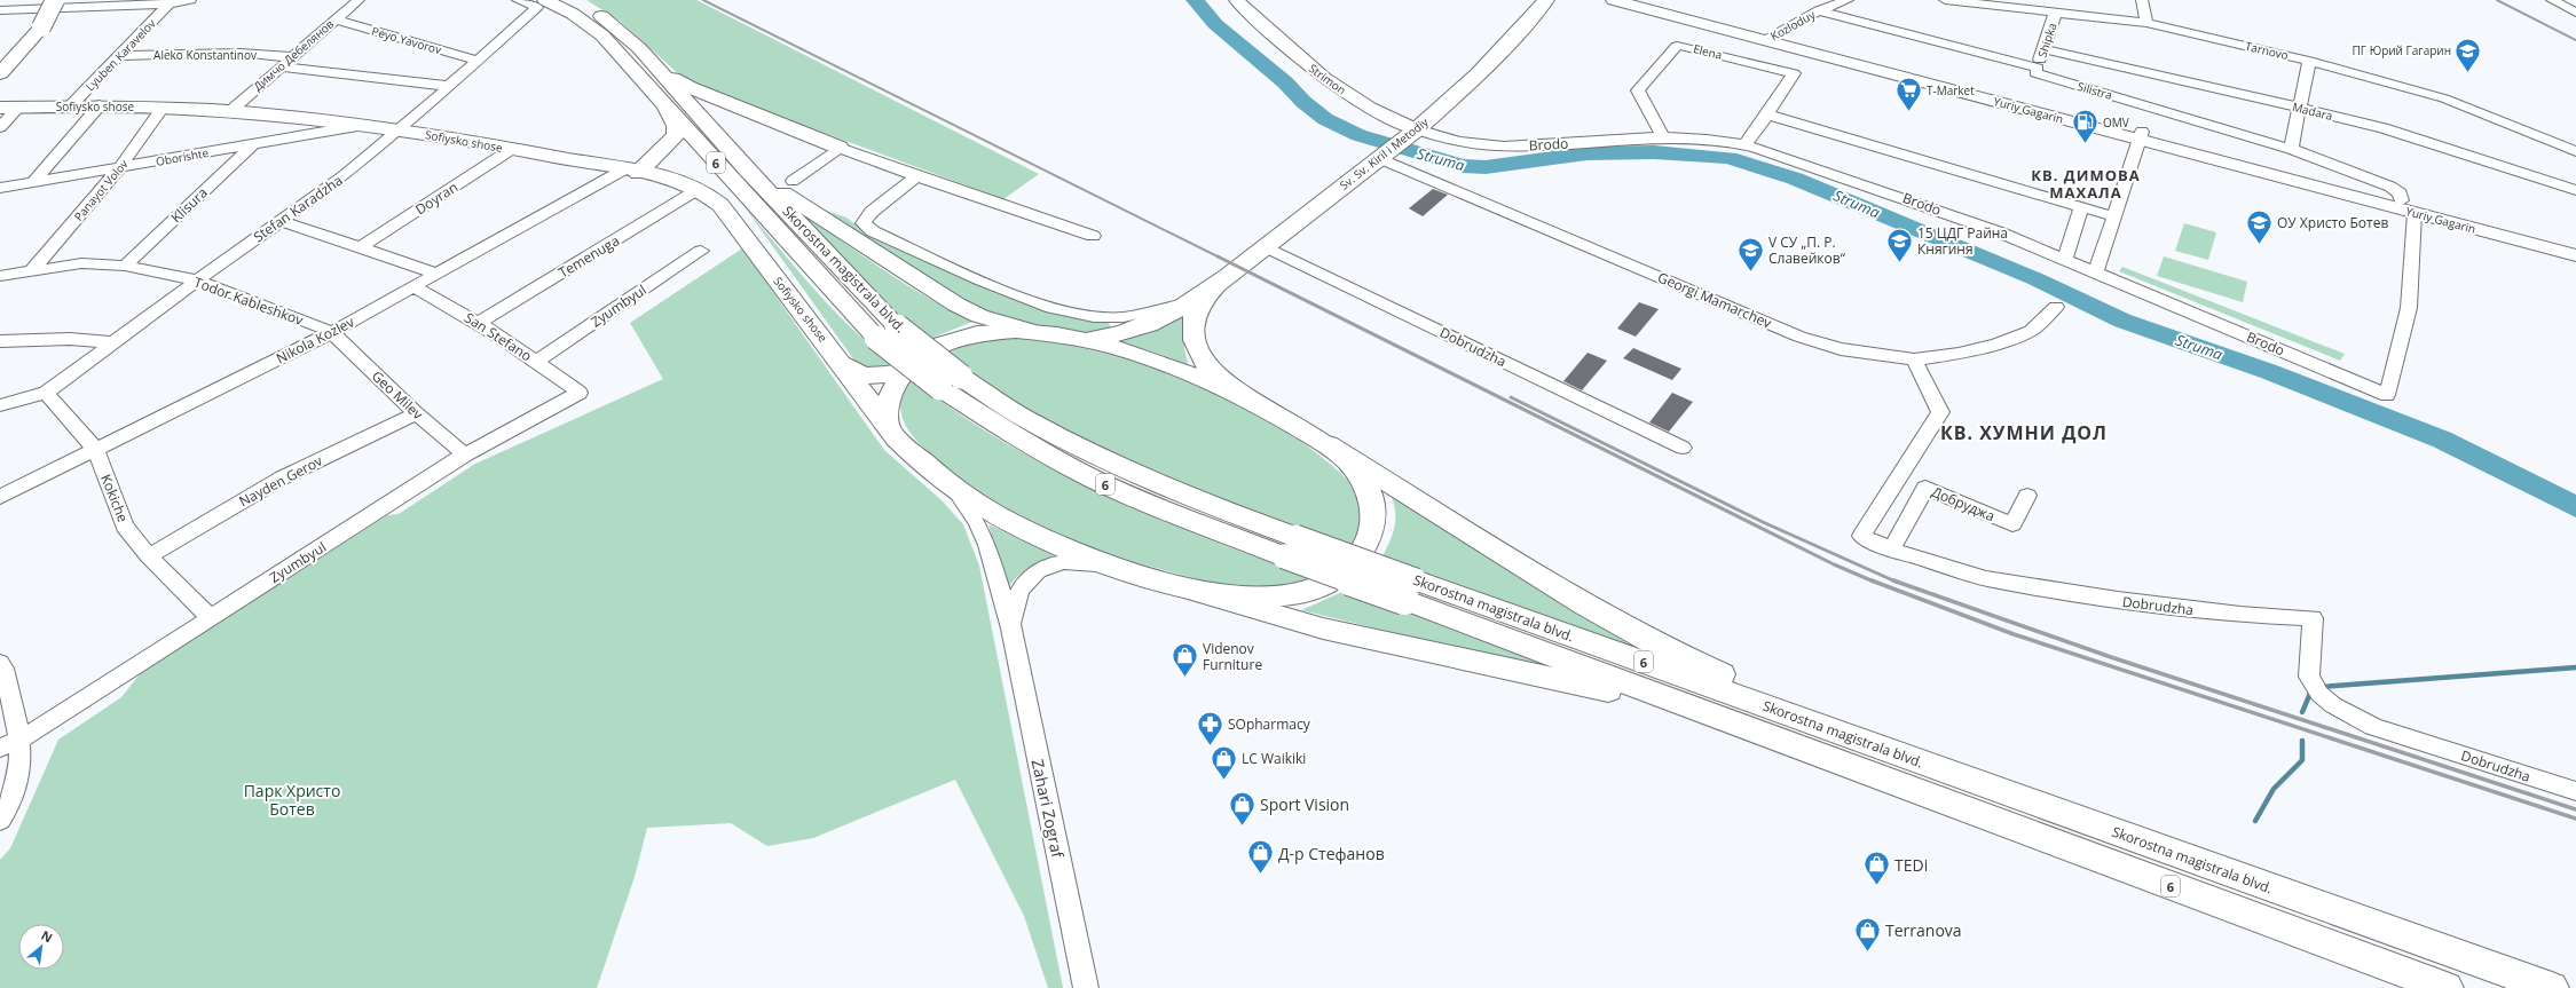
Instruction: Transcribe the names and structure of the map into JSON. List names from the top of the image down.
{
  "streets": {
    "main road": [
      "Sofiysko shose",
      "Sv. Sv. Kiril i Metodiy",
      "6",
      "Skorostna magistrala blvd."
    ],
    "street": [
      "Kozloduy",
      "Peyo Yavorov",
      "Shipka",
      "Tarnovo",
      "Elena",
      "Lyuben Karavelov",
      "Aleko Konstantinov",
      "Димчо Дебелянов",
      "Strimon",
      "Silistra",
      "Yuriy Gagarin",
      "Madara",
      "Brodo",
      "Oborishte",
      "Panayot Volov",
      "Doyran",
      "Klisura",
      "Stefan Karadzha",
      "Temenuga",
      "Georgi Mamarchev",
      "Todor Kableshkov",
      "Zyumbyul",
      "San Stefano",
      "Nikola Kozlev",
      "Dobrudzha",
      "Geo Milev",
      "Nayden Gerov",
      "Kokiche",
      "Добруджа",
      "Zahari Zograf"
    ]
  },
  "crossings": [
    ["Kozloduy", "Silistra"],
    ["Kozloduy", "Yuriy Gagarin"],
    ["Peyo Yavorov", "Димчо Дебелянов"],
    ["Peyo Yavorov", "Stefan Karadzha"],
    ["Shipka", "Tarnovo"],
    ["Shipka", "Silistra"],
    ["Shipka", "Madara"],
    ["Elena", "Brodo"],
    ["Lyuben Karavelov", "Aleko Konstantinov"],
    ["Lyuben Karavelov", "Sofiysko shose"],
    ["Aleko Konstantinov", "Димчо Дебелянов"],
    ["Димчо Дебелянов", "Sofiysko shose"],
    ["Strimon", "Brodo"],
    ["Strimon", "Sv. Sv. Kiril i Metodiy"],
    ["Sofiysko shose", "Oborishte"],
    ["Sofiysko shose", "Panayot Volov"],
    ["Sofiysko shose", "Doyran"],
    ["Sofiysko shose", "Stefan Karadzha"],
    ["Sofiysko shose", "Temenuga"],
    ["Sofiysko shose", "Nikola Kozlev"],
    ["Sofiysko shose", "Zahari Zograf"],
    ["Yuriy Gagarin", "Brodo"],
    ["Brodo", "Sv. Sv. Kiril i Metodiy"],
    ["Sv. Sv. Kiril i Metodiy", "Georgi Mamarchev"],
    ["Sv. Sv. Kiril i Metodiy", "Dobrudzha"],
    ["Oborishte", "Panayot Volov"],
    ["Oborishte", "Klisura"],
    ["Panayot Volov", "Todor Kableshkov"],
    ["Klisura", "Todor Kableshkov"],
    ["Stefan Karadzha", "Skorostna magistrala blvd."],
    ["Stefan Karadzha", "Todor Kableshkov"],
    ["Stefan Karadzha", "Kokiche"],
    ["Temenuga", "San Stefano"],
    ["Georgi Mamarchev", "Dobrudzha"],
    ["Todor Kableshkov", "Nikola Kozlev"],
    ["Todor Kableshkov", "Geo Milev"],
    ["Zyumbyul", "San Stefano"],
    ["Zyumbyul", "Geo Milev"],
    ["Zyumbyul", "Kokiche"],
    ["San Stefano", "Nikola Kozlev"],
    ["Nikola Kozlev", "Geo Milev"],
    ["Nikola Kozlev", "Kokiche"],
    ["Dobrudzha", "Добруджа"],
    ["Geo Milev", "Nayden Gerov"],
    ["Nayden Gerov", "Kokiche"]
  ],
  "districts": ["КВ. ДИМОВА МАХАЛА", "КВ. ХУМНИ ДОЛ"],
  "water": ["Struma"],
  "parks": ["Парк Христо Ботев"],
  "places": {
    "school or university": [
      "ПГ Юрий Гагарин",
      "ОУ Христо Ботев",
      "15 ЦДГ Райна Княгиня",
      "V СУ „П. Р. Славейков“"
    ],
    "supermarket": ["T-Market"],
    "fuel station": ["OMV"],
    "shop": [
      "Videnov Furniture",
      "LC Waikiki",
      "Sport Vision",
      "Д-р Стефанов",
      "TEDi",
      "Terranova"
    ],
    "pharmacy": ["SOpharmacy"]
  },
  "north": "top right"
}
